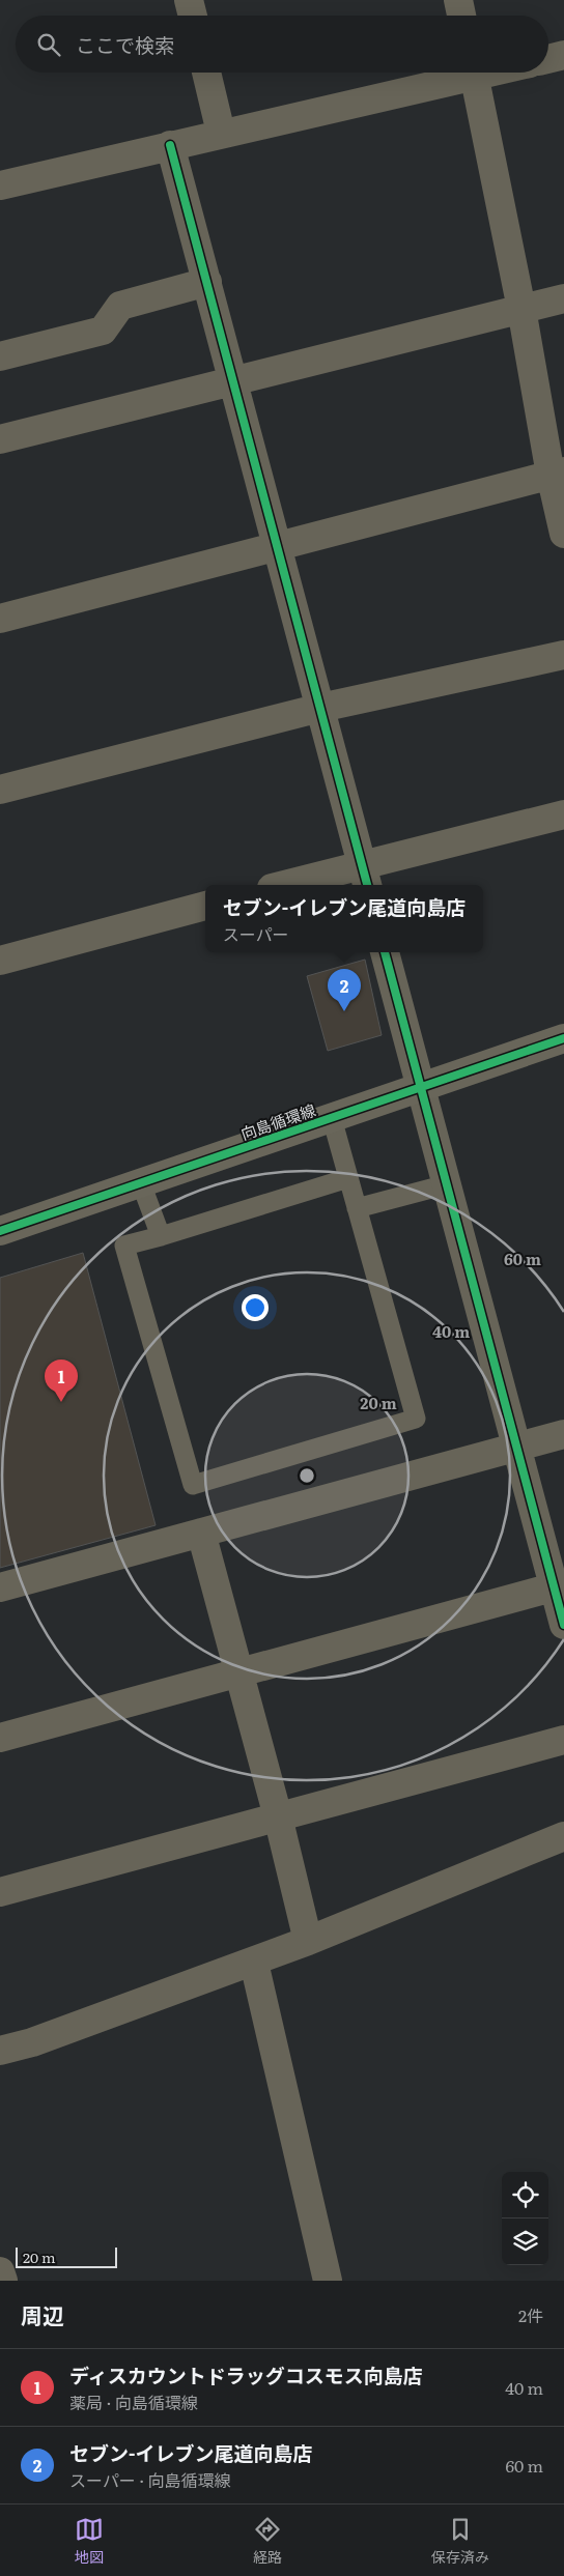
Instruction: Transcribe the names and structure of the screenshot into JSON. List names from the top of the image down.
{
  "streets": {
    "main road": ["向島循環線"]
  },
  "scale_bar": "20 m",
  "page": {
    "search": "ここで検索",
    "popup": ["セブン-イレブン尾道向島店", "スーパー"],
    "pins": ["2", "1"],
    "scale": "20 m",
    "heading": ["周辺", "2件"],
    "list": [
      {
        "mark": "1",
        "name": "ディスカウントドラッグコスモス向島店",
        "note": "薬局 · 向島循環線",
        "value": "40 m"
      },
      {
        "mark": "2",
        "name": "セブン-イレブン尾道向島店",
        "note": "スーパー · 向島循環線",
        "value": "60 m"
      }
    ],
    "nav": ["地図", "経路", "保存済み"]
  },
  "rings": ["60 m", "40 m", "20 m"]
}
